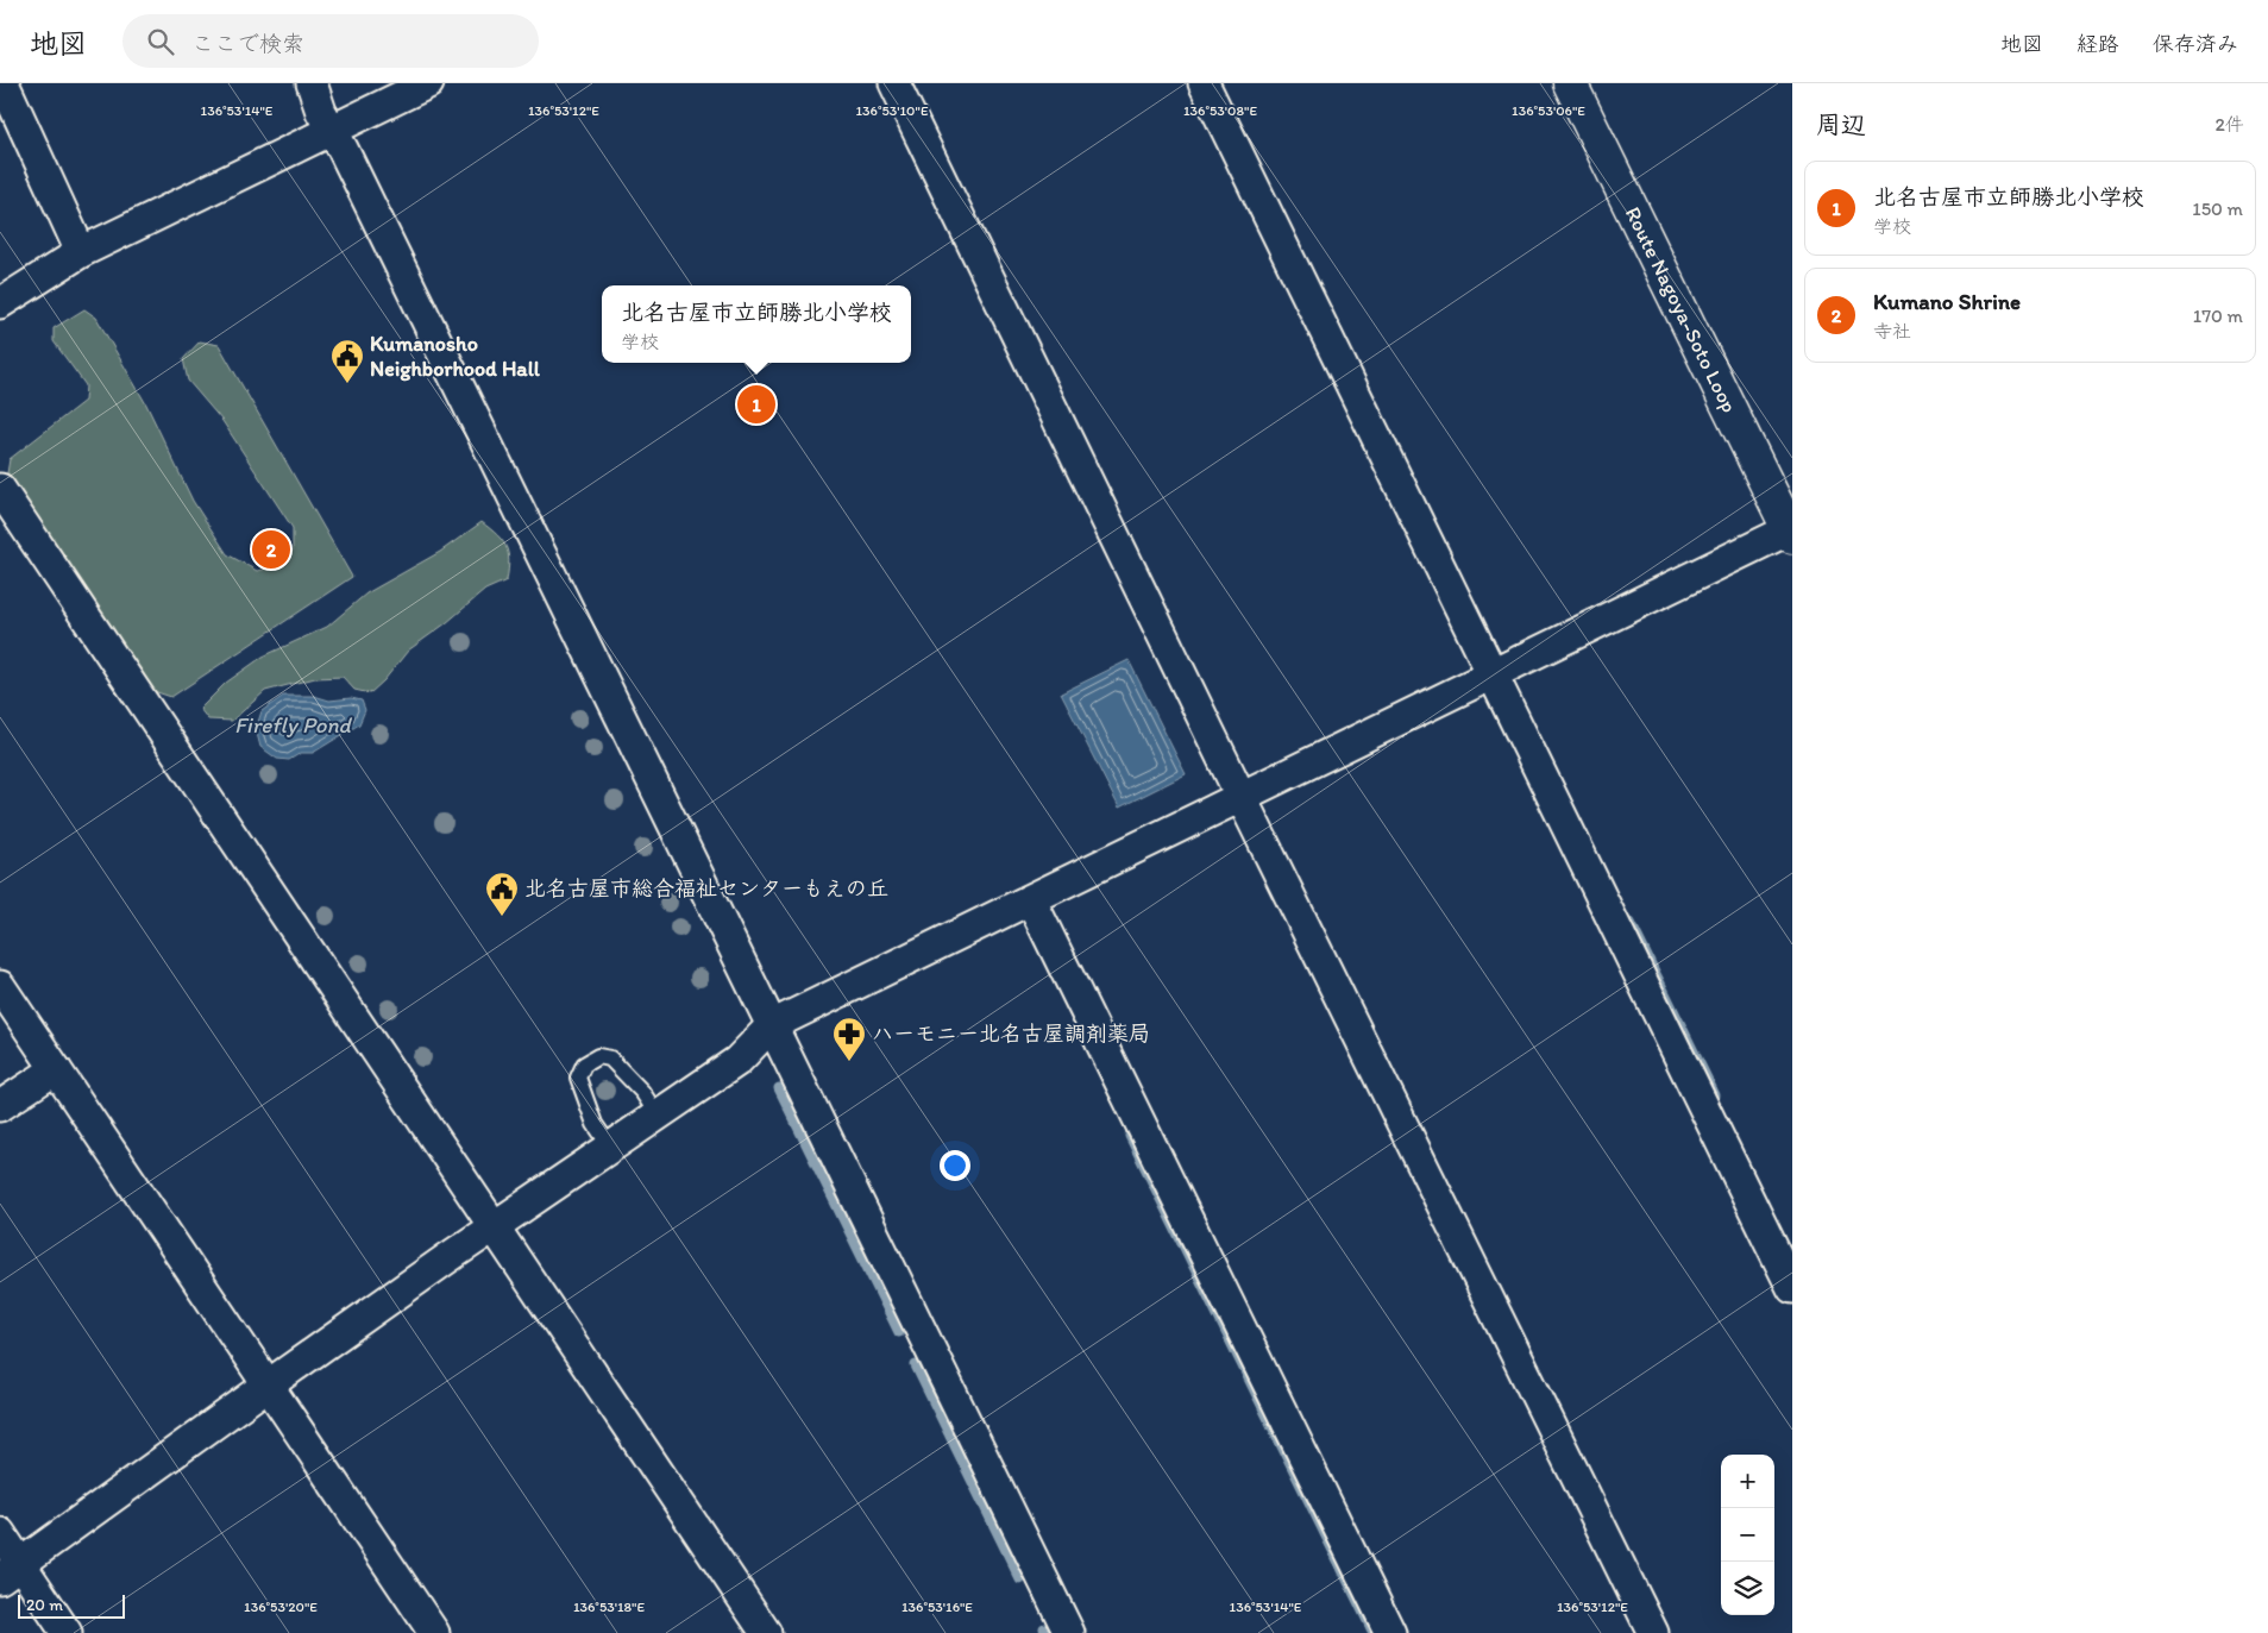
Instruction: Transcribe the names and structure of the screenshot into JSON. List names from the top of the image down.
{
  "streets": {
    "main road": ["Route Nagoya-Soto Loop"]
  },
  "water": ["Firefly Pond"],
  "places": {
    "public building": ["Kumanosho Neighborhood Hall", "北名古屋市総合福祉センターもえの丘"],
    "pharmacy": ["ハーモニー北名古屋調剤薬局"]
  },
  "scale_bar": "20 m",
  "page": {
    "header": "地図",
    "search": "ここで検索",
    "nav": ["地図", "経路", "保存済み"],
    "heading": ["周辺", "2件"],
    "list": [
      {
        "mark": "1",
        "name": "北名古屋市立師勝北小学校",
        "note": "学校",
        "value": "150 m"
      },
      {
        "mark": "2",
        "name": "Kumano Shrine",
        "note": "寺社",
        "value": "170 m"
      }
    ],
    "popup": ["北名古屋市立師勝北小学校", "学校"],
    "pins": ["1", "2"],
    "map_buttons": ["+", "−"],
    "scale": "20 m"
  },
  "coordinates": [
    "136°53'14\"E",
    "136°53'12\"E",
    "136°53'08\"E",
    "136°53'06\"E",
    "136°53'10\"E",
    "136°53'20\"E",
    "136°53'18\"E",
    "136°53'16\"E"
  ]
}
